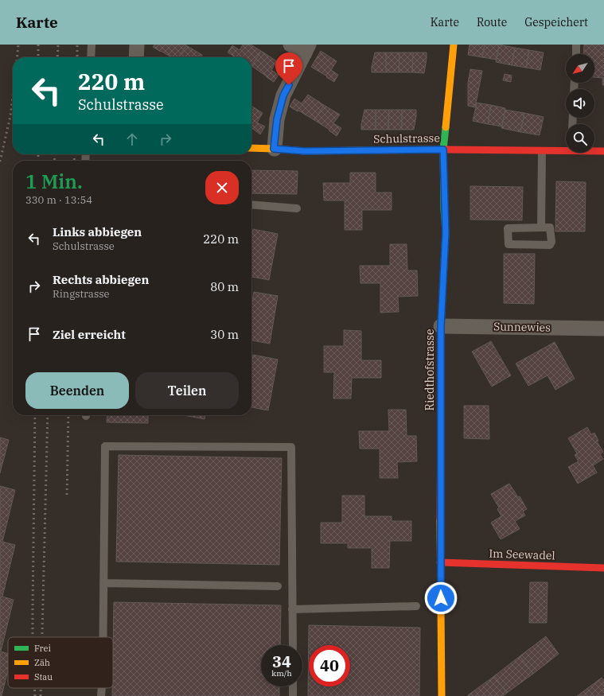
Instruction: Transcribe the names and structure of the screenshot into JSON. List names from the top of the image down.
{
  "streets": {
    "street": [
      "Schulstrasse",
      "Sunnewies",
      "Riedthofstrasse",
      "Im Seewadel"
    ]
  },
  "crossings": [
    ["Schulstrasse", "Riedthofstrasse"],
    ["Sunnewies", "Riedthofstrasse"],
    ["Riedthofstrasse", "Im Seewadel"]
  ],
  "legend": ["Frei", "Zäh", "Stau"],
  "north": "bottom left",
  "page": {
    "header": "Karte",
    "nav": ["Karte", "Route", "Gespeichert"],
    "turn": ["220 m", "Schulstrasse"],
    "heading": ["1 Min.", "330 m · 13:54"],
    "list": [
      {
        "name": "Links abbiegen",
        "note": "Schulstrasse",
        "value": "220 m"
      },
      {
        "name": "Rechts abbiegen",
        "note": "Ringstrasse",
        "value": "80 m"
      },
      {
        "name": "Ziel erreicht",
        "value": "30 m"
      }
    ],
    "buttons": ["Beenden", "Teilen"],
    "speed": "34 km/h",
    "limit": "40"
  }
}
